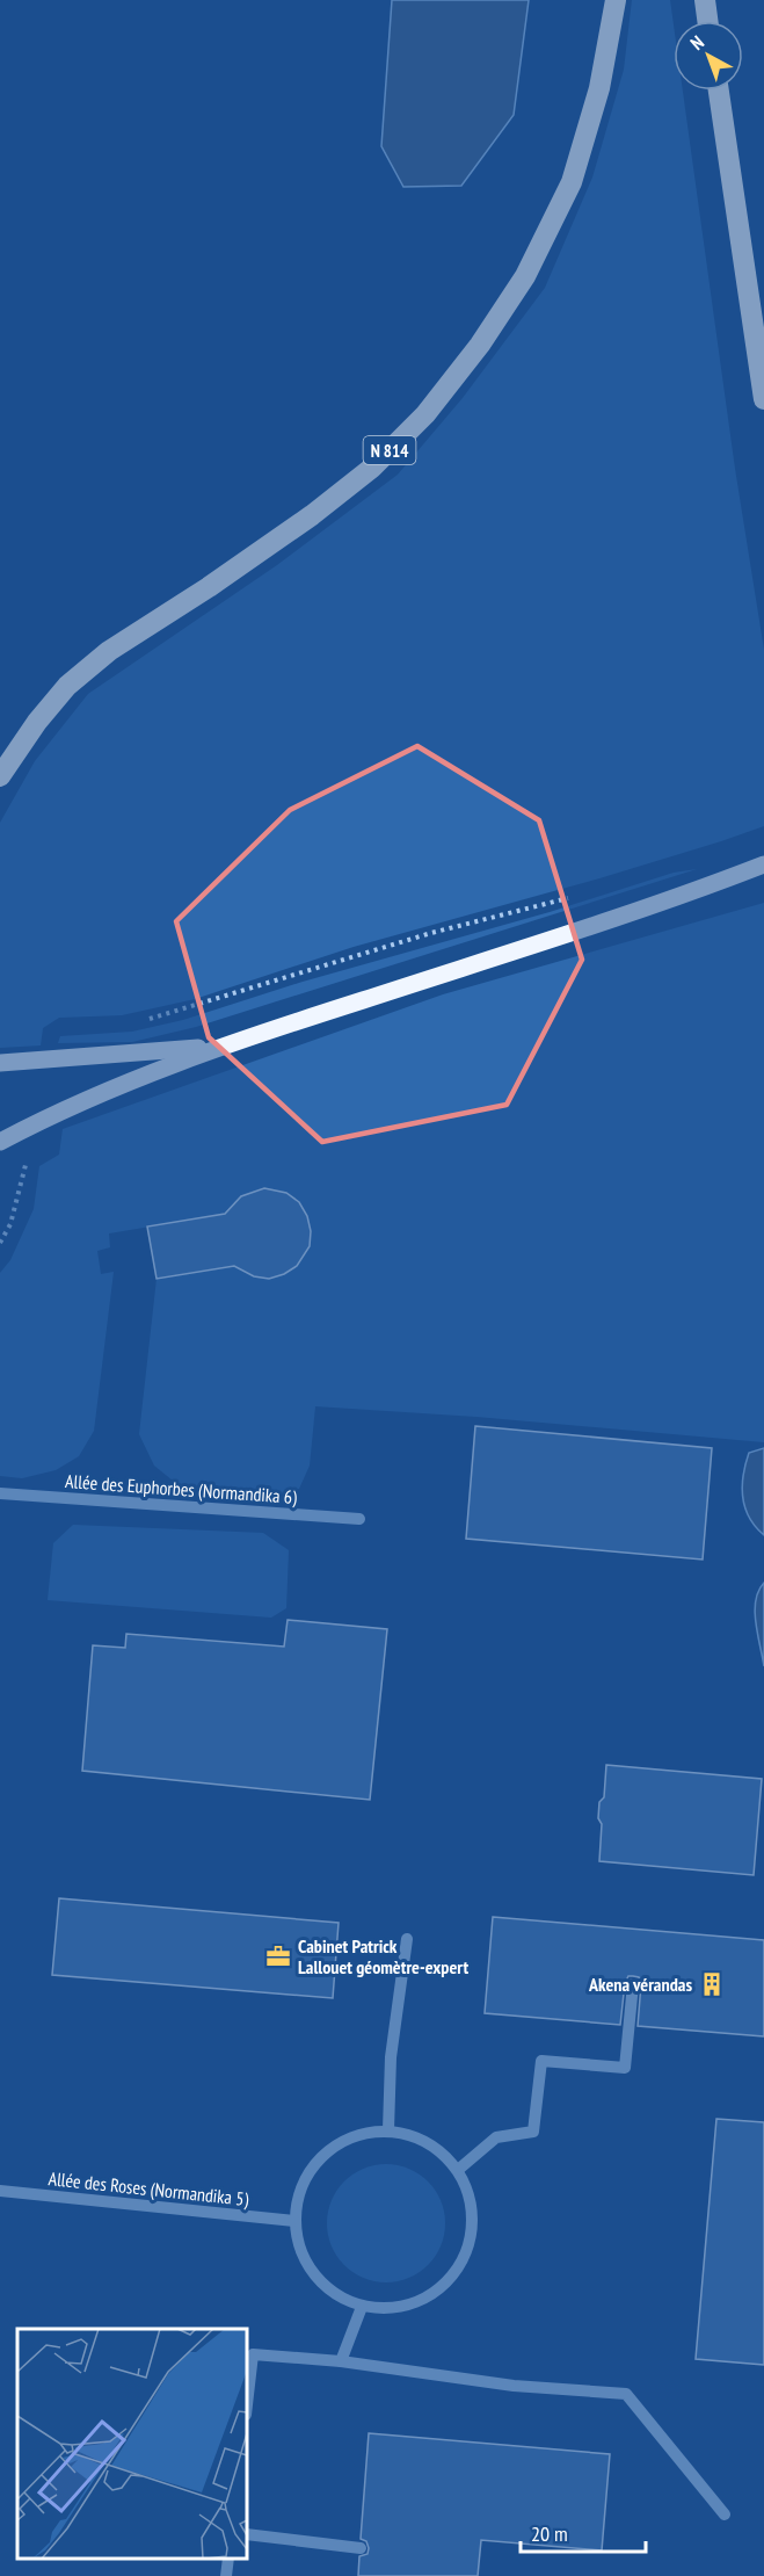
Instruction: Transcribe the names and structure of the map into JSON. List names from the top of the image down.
{
  "streets": {
    "highway": ["N 814"],
    "lane": ["Allée des Euphorbes (Normandika 6)", "Allée des Roses (Normandika 5)"]
  },
  "places": {
    "office": ["Cabinet Patrick Lallouet géomètre-expert"],
    "building": ["Akena vérandas"]
  },
  "scale_bar": "20 m",
  "north": "top left"
}
